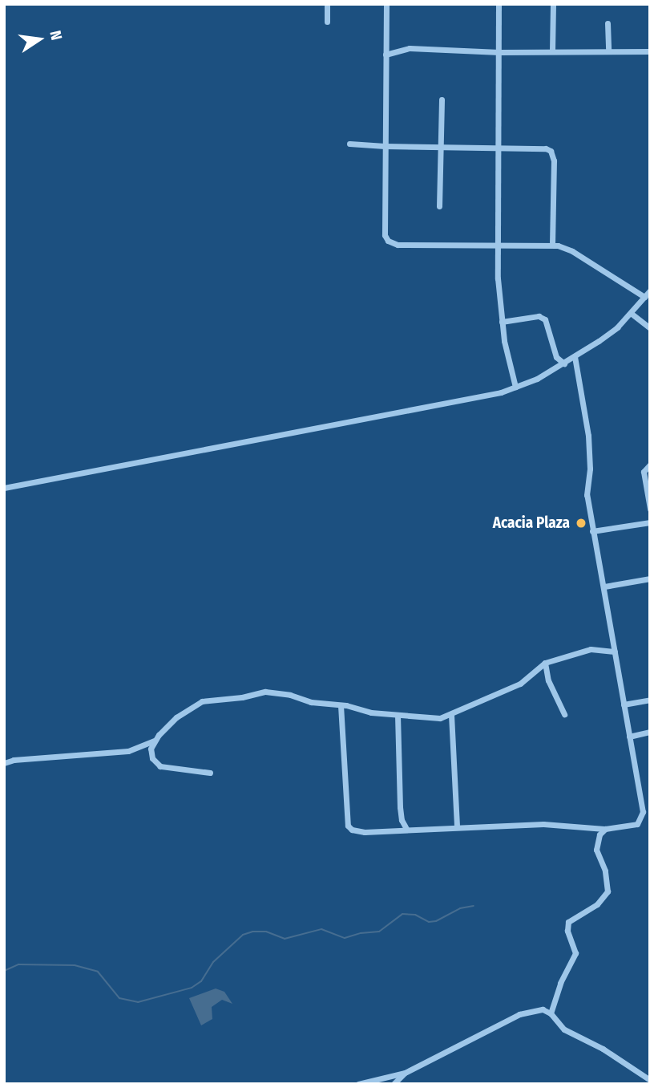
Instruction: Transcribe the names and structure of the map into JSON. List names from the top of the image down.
{
  "places": ["Acacia Plaza"],
  "north": "right"
}
